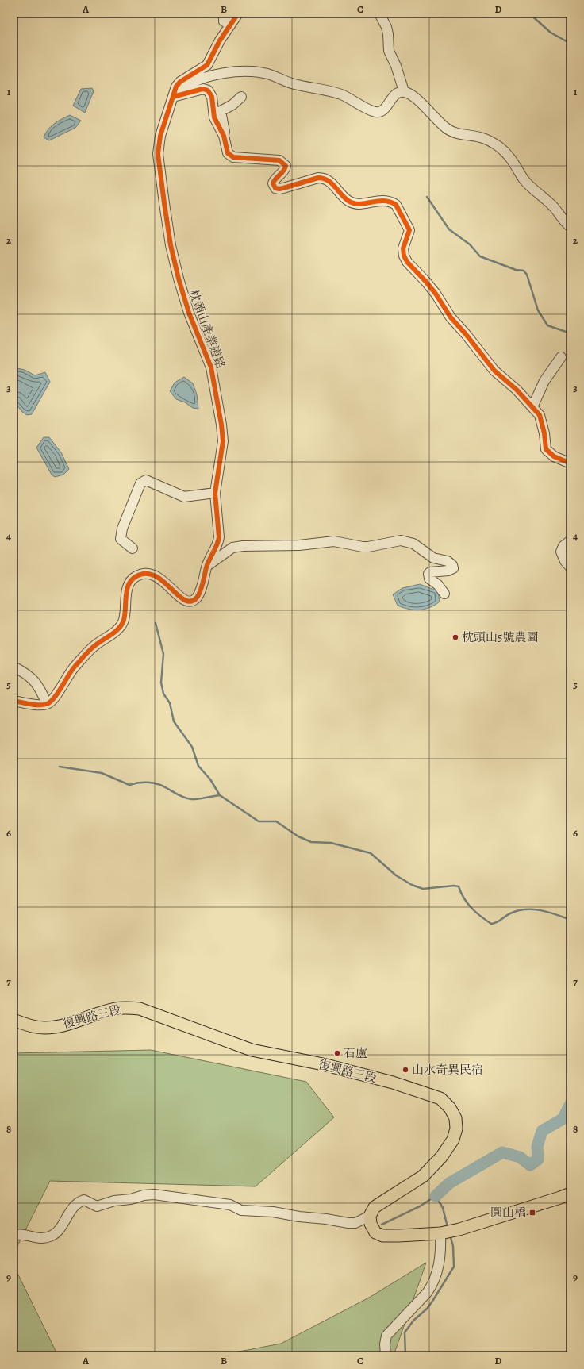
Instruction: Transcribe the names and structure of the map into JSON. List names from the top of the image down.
{
  "streets": {
    "main road": ["復興路三段"],
    "street": ["枕頭山產業道路"]
  },
  "places": {
    "other": ["枕頭山5號農園", "石盧", "山水奇異民宿"],
    "transit": ["圓山橋"]
  },
  "grid": {
    "columns": [
      "A",
      "B",
      "C",
      "D"
    ],
    "rows": [
      "1",
      "2",
      "3",
      "4",
      "5",
      "6",
      "7",
      "8",
      "9"
    ]
  }
}
